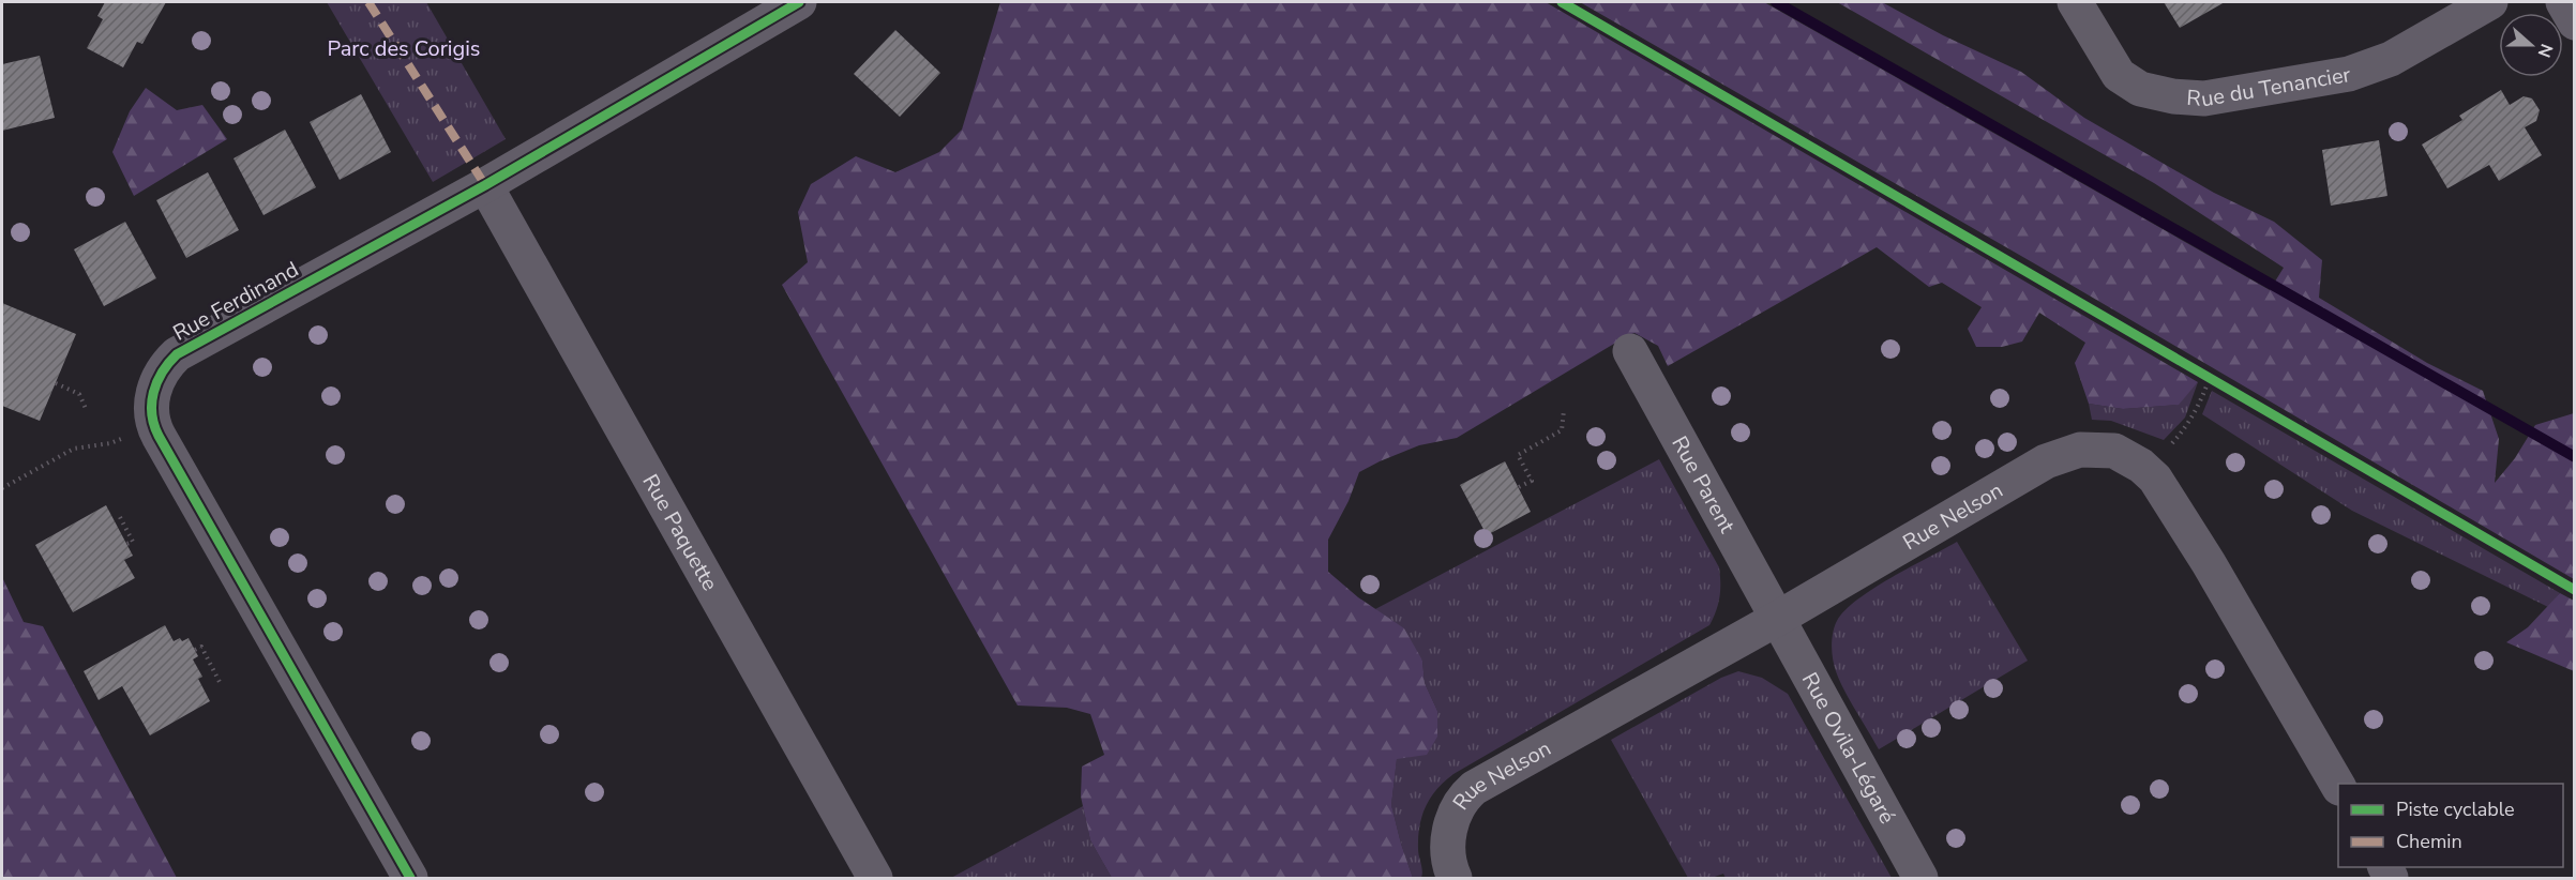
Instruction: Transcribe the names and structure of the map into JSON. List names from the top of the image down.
{
  "streets": {
    "street": [
      "Rue du Tenancier",
      "Rue Ferdinand",
      "Rue Parent",
      "Rue Nelson",
      "Rue Paquette",
      "Rue Ovila-Légaré"
    ]
  },
  "crossings": [
    ["Rue Ferdinand", "Rue Paquette"],
    ["Rue Parent", "Rue Nelson"],
    ["Rue Parent", "Rue Ovila-Légaré"],
    ["Rue Nelson", "Rue Ovila-Légaré"]
  ],
  "parks": ["Parc des Corigis"],
  "legend": ["Piste cyclable", "Chemin"],
  "north": "right"
}
